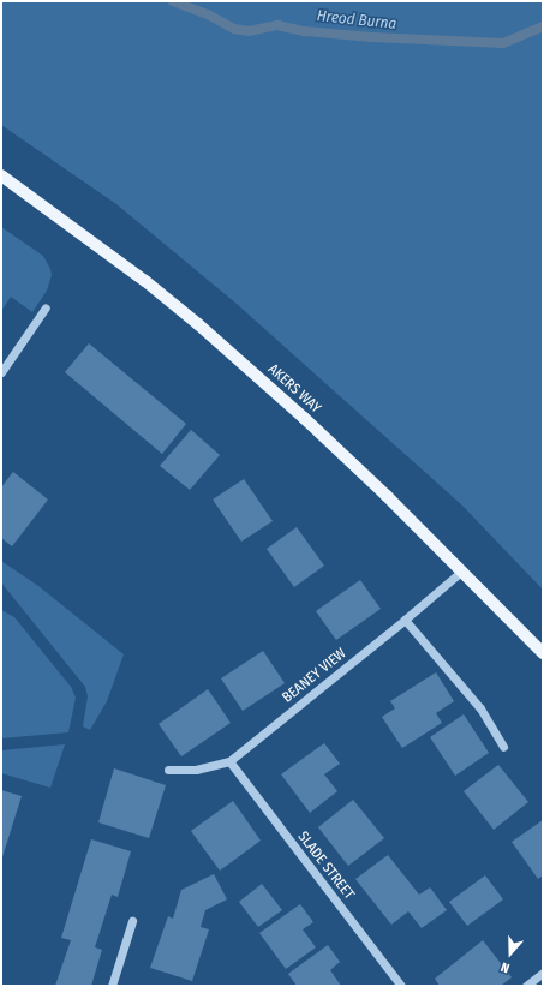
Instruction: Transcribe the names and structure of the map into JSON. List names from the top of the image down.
{
  "streets": {
    "main road": ["AKERS WAY"],
    "street": ["BEANEY VIEW", "SLADE STREET"]
  },
  "crossings": [
    ["AKERS WAY", "BEANEY VIEW"],
    ["BEANEY VIEW", "SLADE STREET"]
  ],
  "water": ["Hreod Burna"],
  "north": "bottom"
}
